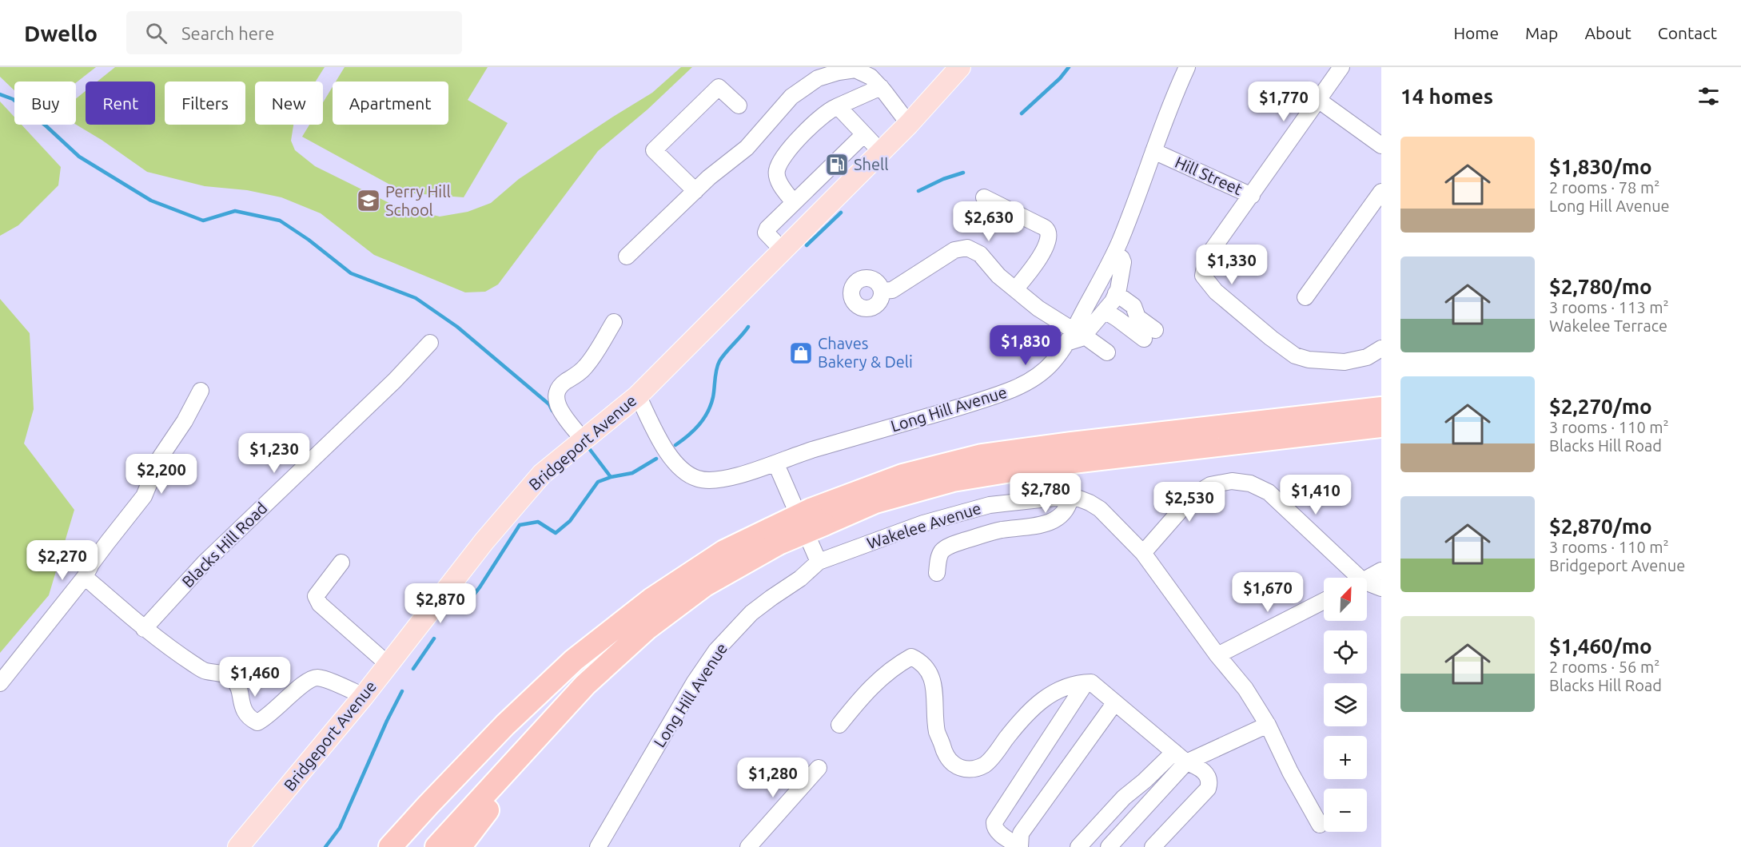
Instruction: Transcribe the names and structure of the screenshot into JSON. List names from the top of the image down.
{
  "streets": {
    "main road": ["Bridgeport Avenue"],
    "street": [
      "Hill Street",
      "Long Hill Avenue",
      "Wakelee Avenue",
      "Blacks Hill Road"
    ]
  },
  "crossings": [
    ["Hill Street", "Long Hill Avenue"],
    ["Long Hill Avenue", "Bridgeport Avenue"],
    ["Long Hill Avenue", "Wakelee Avenue"]
  ],
  "places": {
    "fuel station": ["Shell"],
    "school or university": ["Perry Hill School"],
    "shop": ["Chaves Bakery & Deli"]
  },
  "north": "top right",
  "page": {
    "header": "Dwello",
    "search": "Search here",
    "nav": [
      "Home",
      "Map",
      "About",
      "Contact"
    ],
    "heading": "14 homes",
    "price": [
      "$1,770",
      "$2,630",
      "$1,330",
      "$1,830",
      "$1,230",
      "$2,200",
      "$2,780",
      "$1,410",
      "$2,530",
      "$2,270",
      "$1,670",
      "$2,870",
      "$1,460",
      "$1,280"
    ],
    "chip": [
      "Buy",
      "Rent",
      "Filters",
      "New",
      "Apartment"
    ],
    "list": [
      {
        "name": "$1,830/mo",
        "note": "2 rooms · 78 m² · Long Hill Avenue"
      },
      {
        "name": "$2,780/mo",
        "note": "3 rooms · 113 m² · Wakelee Terrace"
      },
      {
        "name": "$2,270/mo",
        "note": "3 rooms · 110 m² · Blacks Hill Road"
      },
      {
        "name": "$2,870/mo",
        "note": "3 rooms · 110 m² · Bridgeport Avenue"
      },
      {
        "name": "$1,460/mo",
        "note": "2 rooms · 56 m² · Blacks Hill Road"
      }
    ],
    "map_buttons": ["+", "−"]
  }
}
